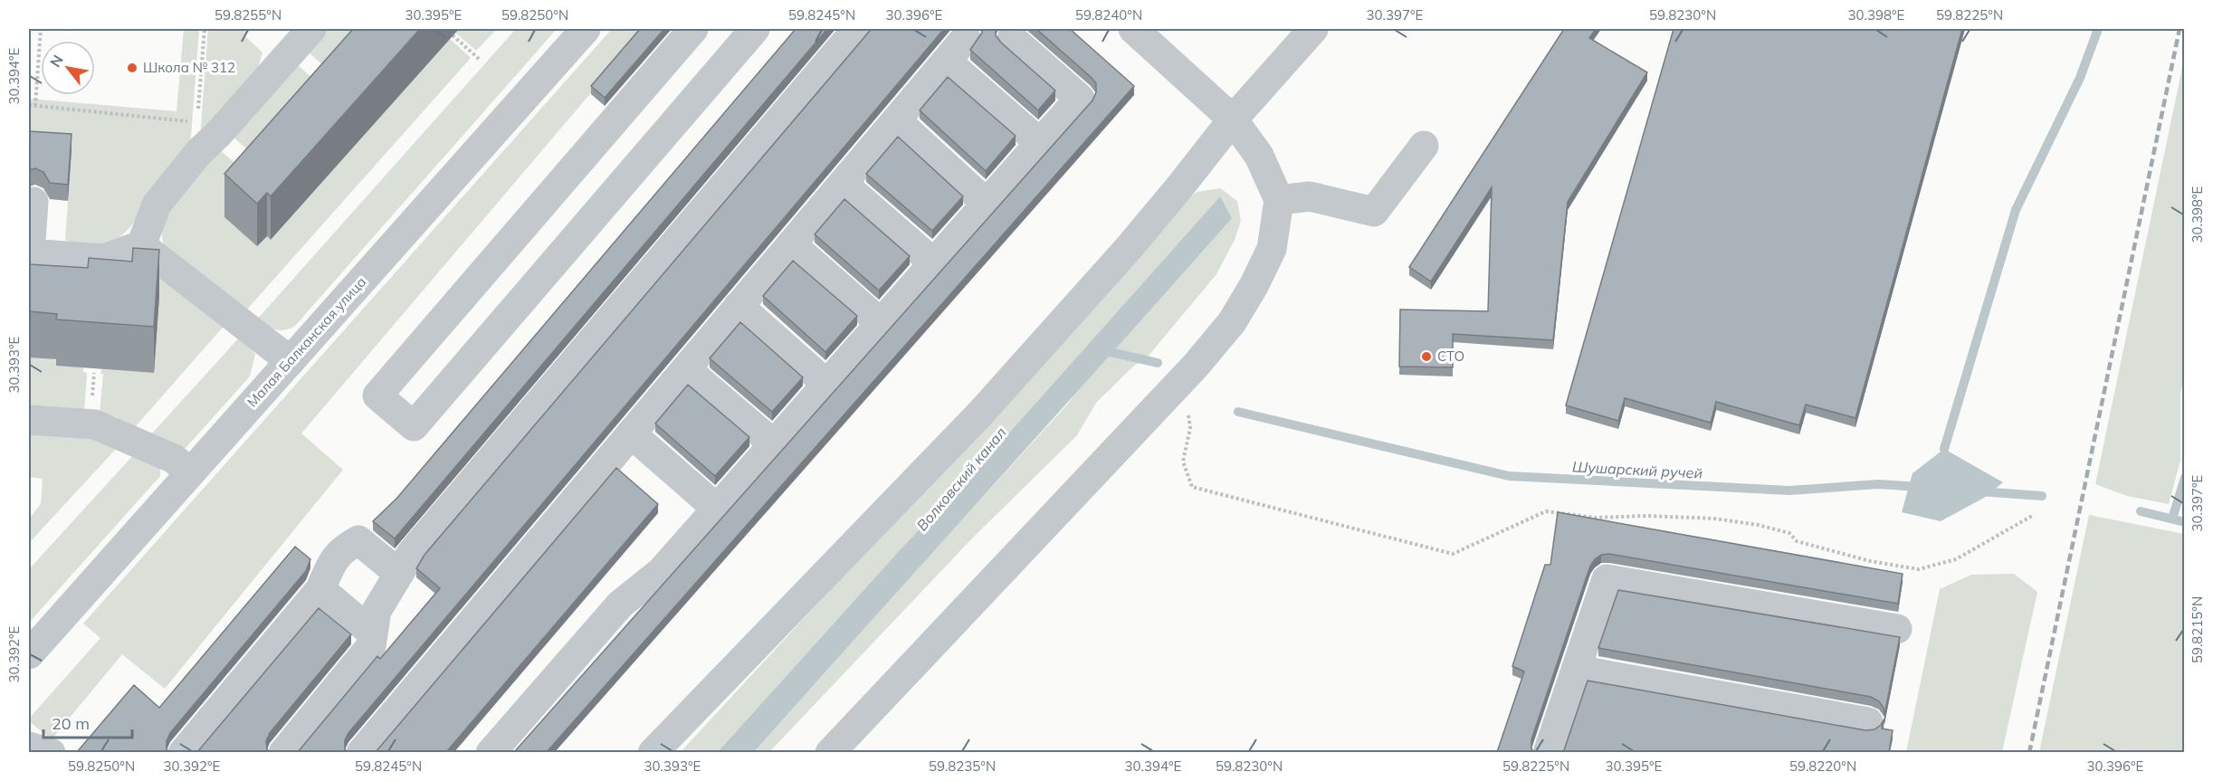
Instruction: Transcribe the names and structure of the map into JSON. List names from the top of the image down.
{
  "streets": {
    "street": ["Малая Балканская улица"]
  },
  "water": ["Шушарский ручей", "Волковский канал"],
  "places": ["Школа № 312", "СТО"],
  "scale_bar": "20 m",
  "north": "top left",
  "coordinates": [
    "59.8255°N",
    "30.395°E",
    "59.8250°N",
    "59.8245°N",
    "30.396°E",
    "59.8240°N",
    "30.397°E",
    "59.8230°N",
    "30.398°E",
    "59.8225°N",
    "30.394°E",
    "30.393°E",
    "59.8215°N",
    "30.392°E",
    "59.8235°N",
    "59.8220°N"
  ]
}
